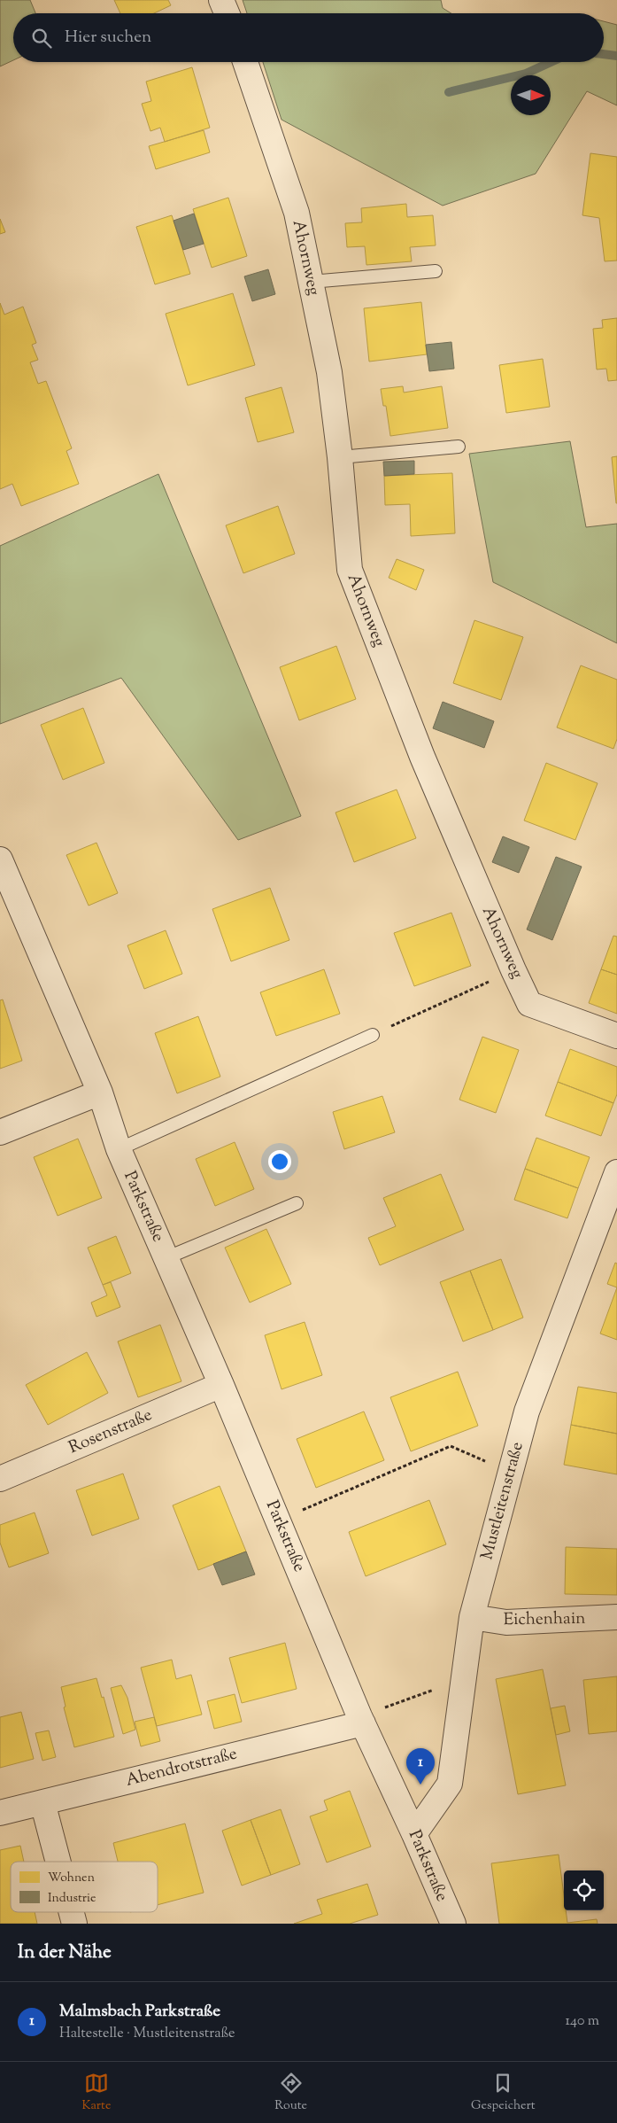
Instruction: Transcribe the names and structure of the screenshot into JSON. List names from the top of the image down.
{
  "streets": {
    "street": [
      "Ahornweg",
      "Parkstraße",
      "Rosenstraße",
      "Mustleitenstraße",
      "Eichenhain",
      "Abendrotstraße"
    ]
  },
  "crossings": [
    ["Parkstraße", "Rosenstraße"],
    ["Parkstraße", "Mustleitenstraße"],
    ["Parkstraße", "Abendrotstraße"],
    ["Mustleitenstraße", "Eichenhain"]
  ],
  "legend": ["Wohnen", "Industrie"],
  "north": "right",
  "page": {
    "search": "Hier suchen",
    "pins": "1",
    "heading": "In der Nähe",
    "list": [
      {
        "mark": "1",
        "name": "Malmsbach Parkstraße",
        "note": "Haltestelle · Mustleitenstraße",
        "value": "140 m"
      }
    ],
    "nav": ["Karte", "Route", "Gespeichert"]
  }
}
